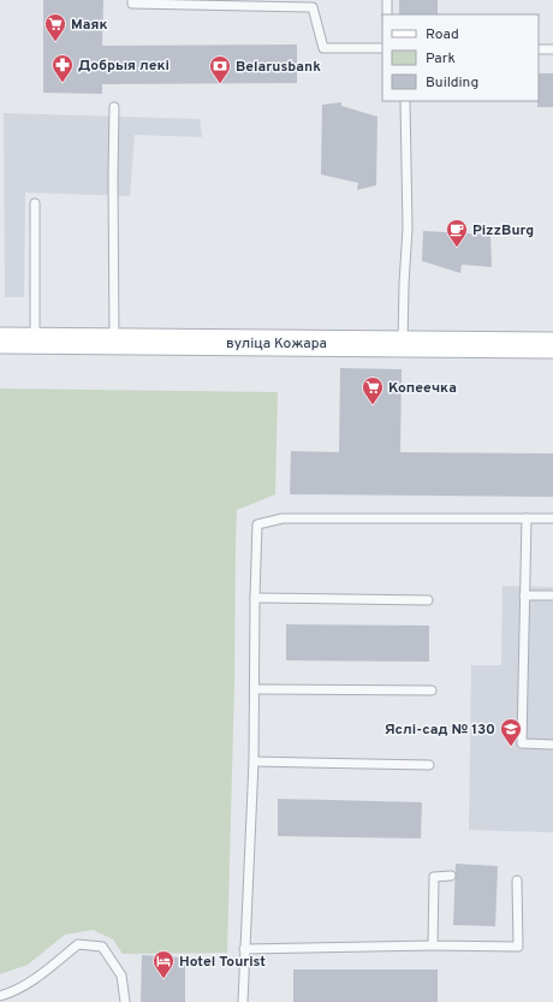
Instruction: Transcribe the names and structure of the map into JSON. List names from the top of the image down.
{
  "streets": {
    "main road": ["вуліца Кожара"]
  },
  "places": {
    "supermarket": ["Маяк", "Копеечка"],
    "pharmacy": ["Добрыя лекі"],
    "bank": ["Belarusbank"],
    "cafe": ["PizzBurg"],
    "school or university": ["Яслі-сад № 130"],
    "hotel": ["Hotel Tourist"]
  },
  "legend": ["Road", "Park", "Building"]
}
